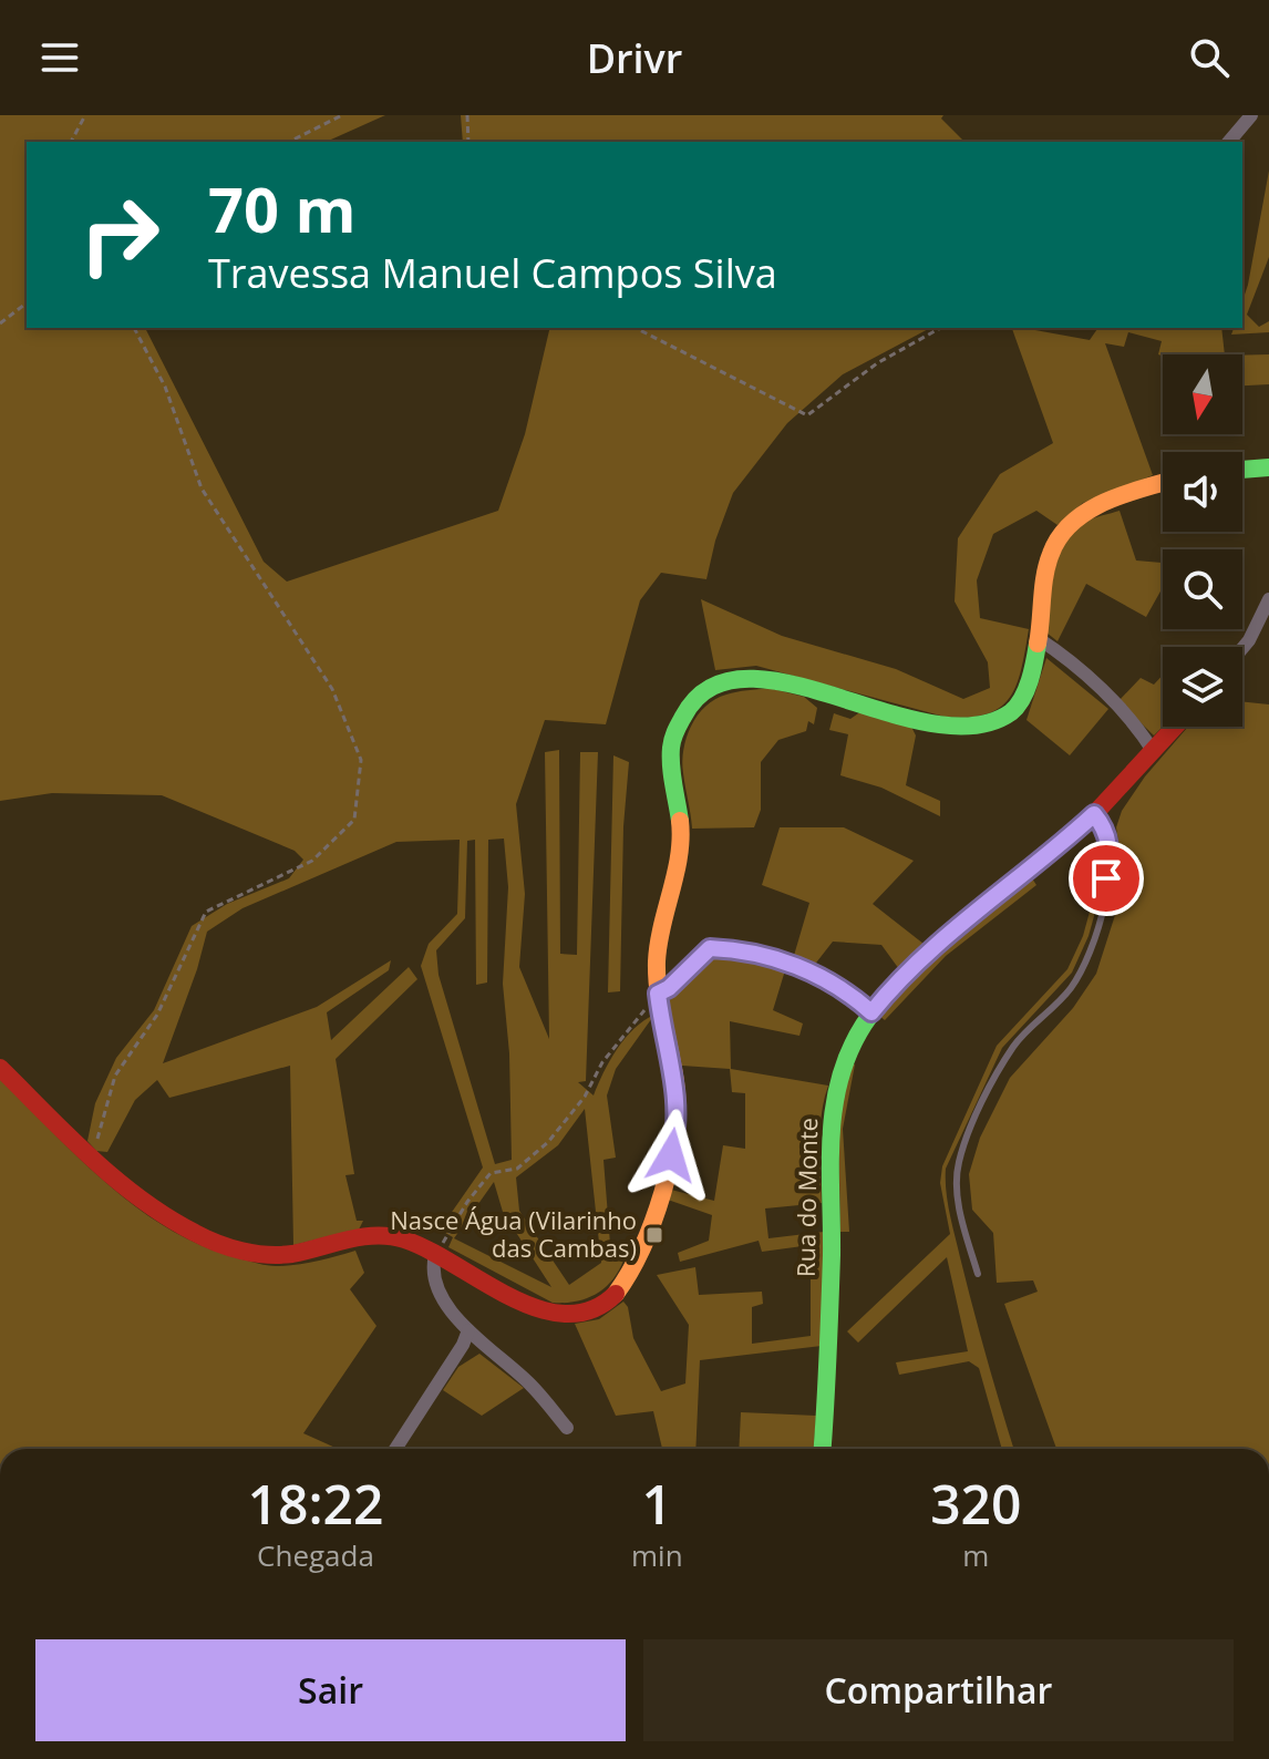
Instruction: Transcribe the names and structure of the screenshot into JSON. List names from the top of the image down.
{
  "streets": {
    "main road": ["Rua do Monte"]
  },
  "places": {
    "transit": ["Nasce Água (Vilarinho das Cambas)"]
  },
  "north": "bottom",
  "page": {
    "header": "Drivr",
    "turn": ["70 m", "Travessa Manuel Campos Silva"],
    "eta": [
      "18:22",
      "Chegada",
      "1",
      "min",
      "320",
      "m"
    ],
    "buttons": ["Sair", "Compartilhar"]
  }
}
